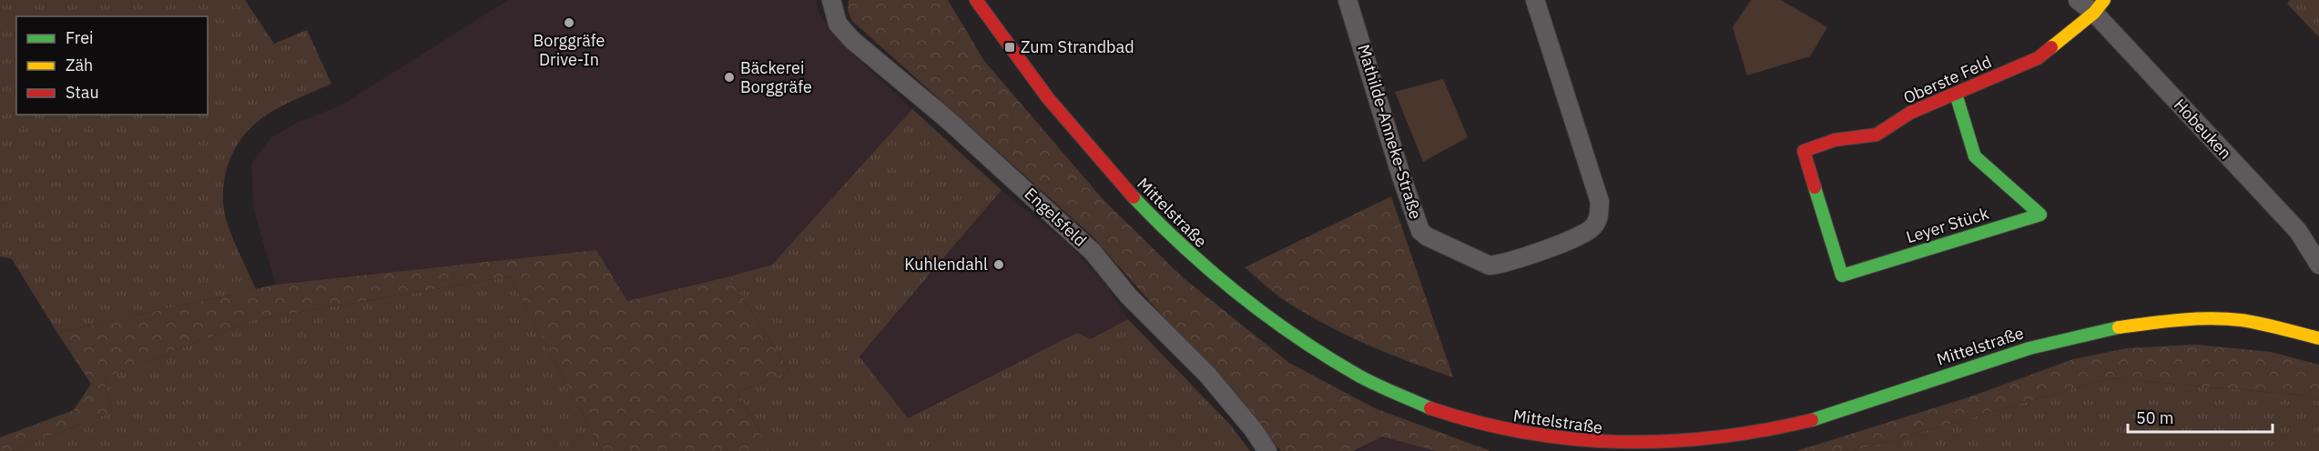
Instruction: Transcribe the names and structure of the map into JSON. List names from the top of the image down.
{
  "streets": {
    "main road": ["Oberste Feld", "Mittelstraße", "Leyer Stück"],
    "street": ["Hobeuken", "Mathilde-Anneke-Straße", "Engelsfeld"]
  },
  "crossings": [
    ["Oberste Feld", "Hobeuken"],
    ["Oberste Feld", "Leyer Stück"]
  ],
  "places": {
    "other": ["Borggräfe Drive-In", "Bäckerei Borggräfe", "Kuhlendahl"],
    "transit": ["Zum Strandbad"]
  },
  "legend": ["Frei", "Zäh", "Stau"],
  "scale_bar": "50 m"
}
